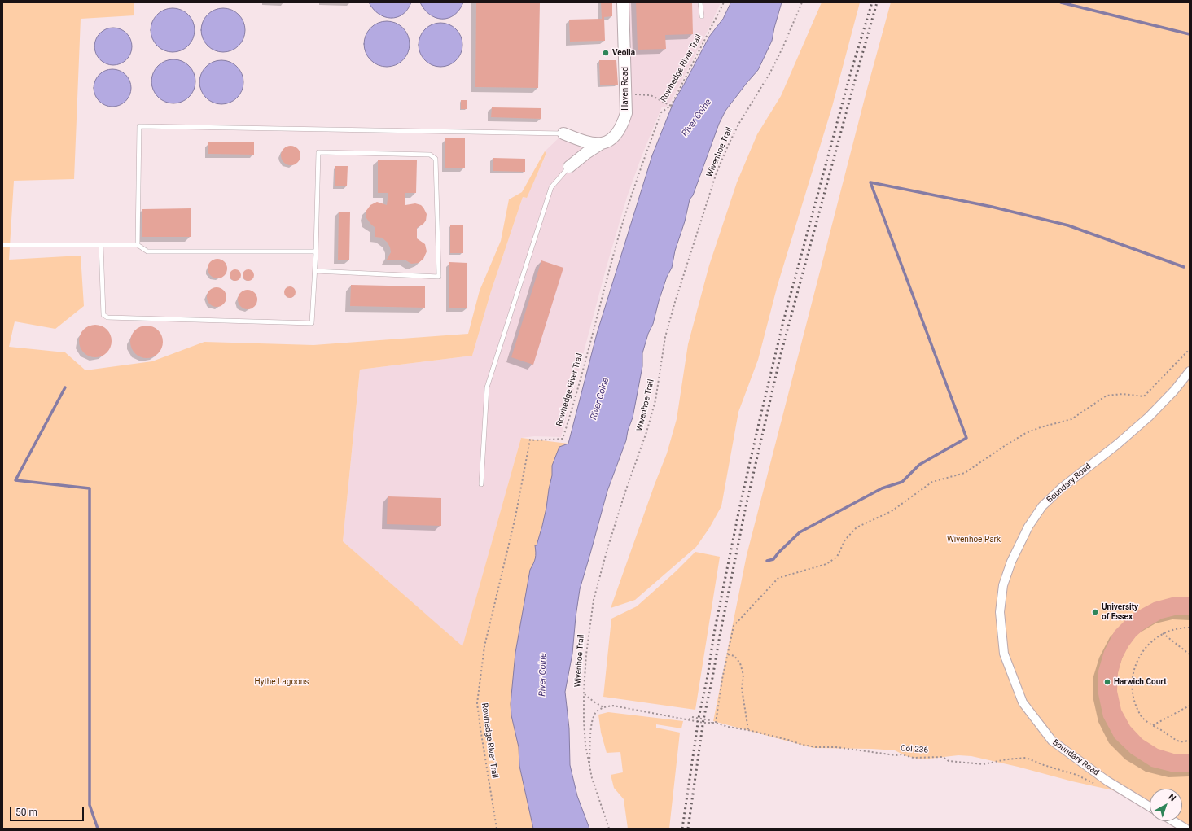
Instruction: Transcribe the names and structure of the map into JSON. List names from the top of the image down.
{
  "streets": {
    "street": ["Haven Road", "Boundary Road"],
    "path": ["Rowhedge River Trail", "Wivenhoe Trail", "Col 236"]
  },
  "crossings": [
    ["Boundary Road", "Col 236"]
  ],
  "water": ["River Colne"],
  "parks": ["Wivenhoe Park", "Hythe Lagoons"],
  "places": ["Veolia", "University of Essex", "Harwich Court"],
  "scale_bar": "50 m",
  "north": "top right"
}
